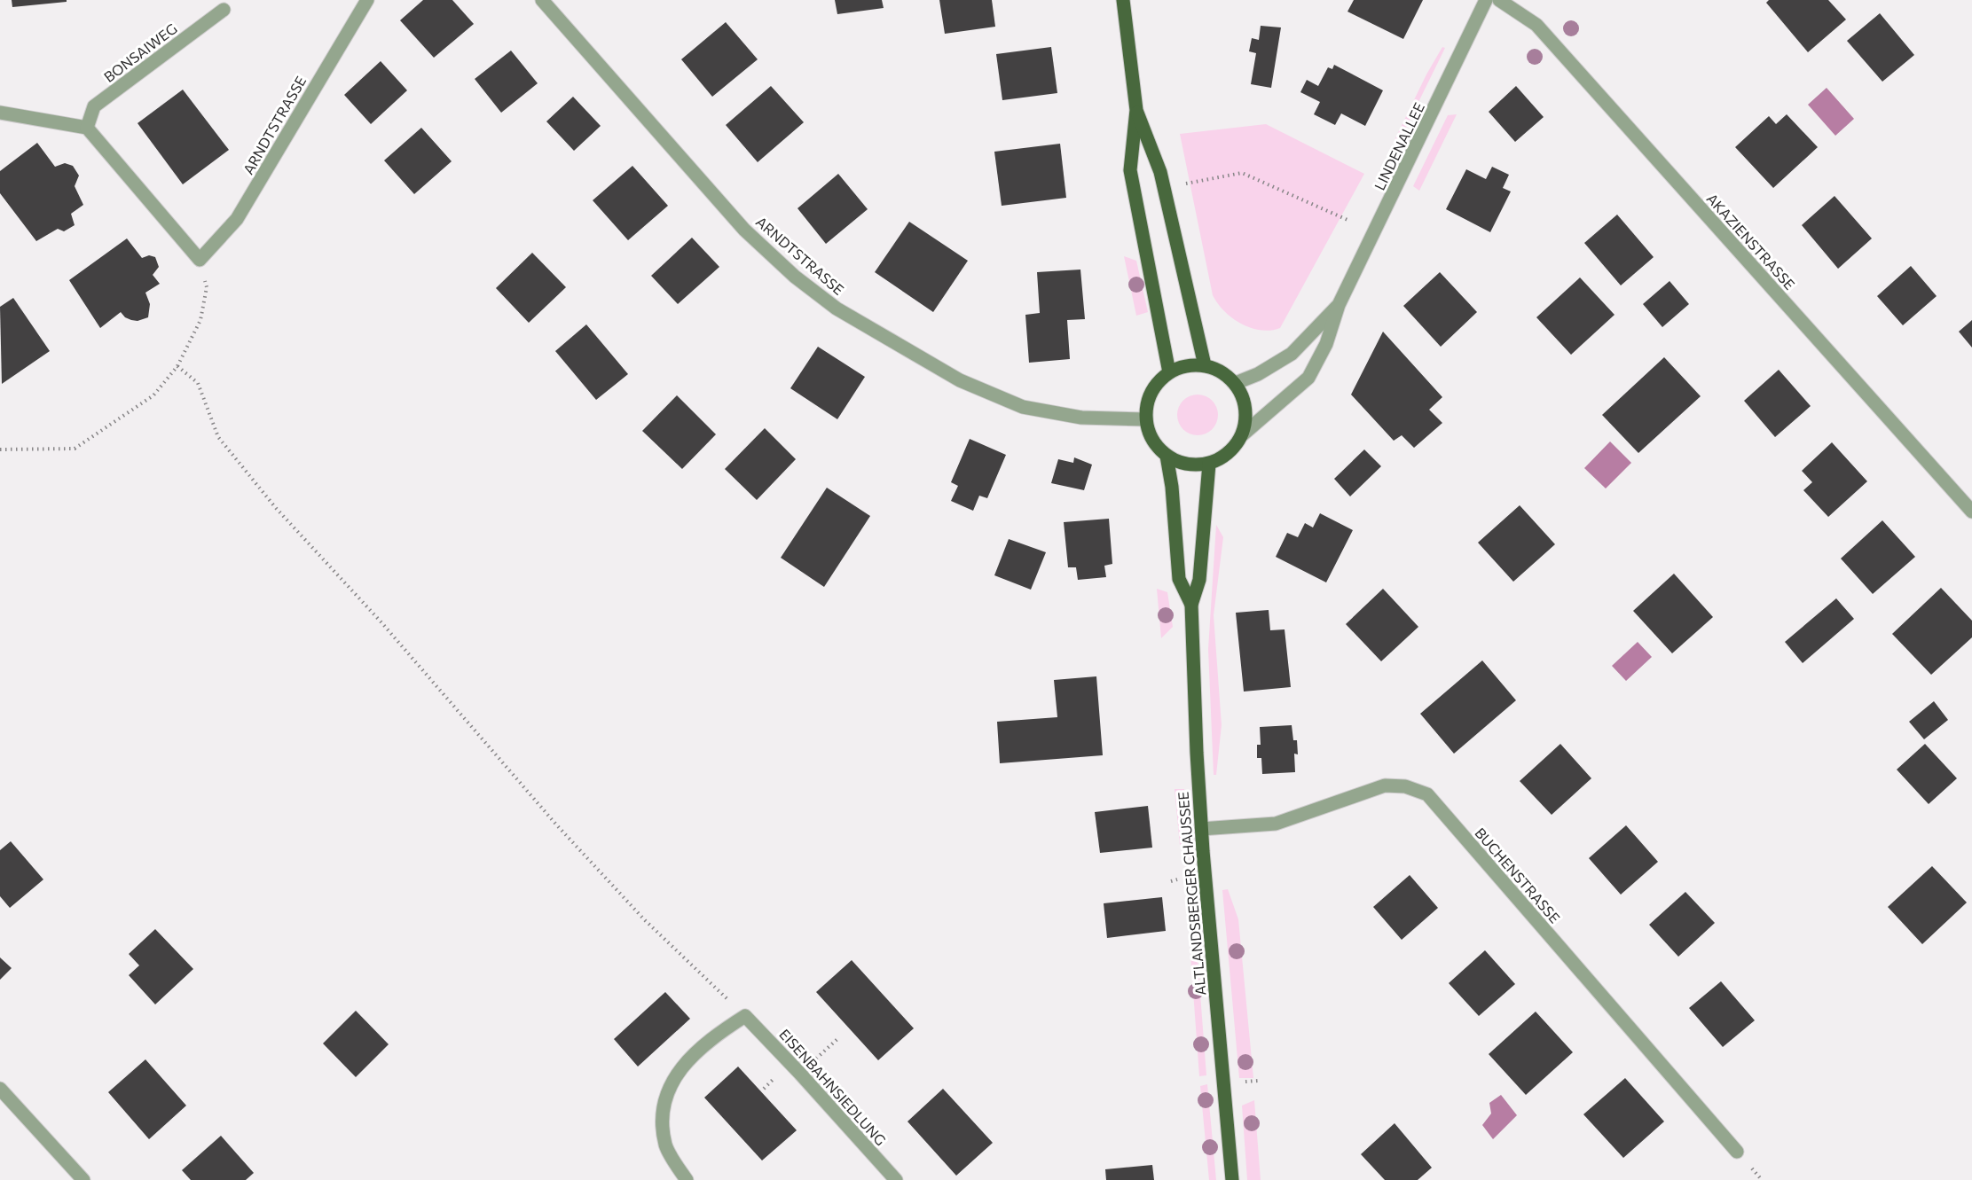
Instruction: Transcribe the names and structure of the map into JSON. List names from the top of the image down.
{
  "streets": {
    "main road": ["ALTLANDSBERGER CHAUSSEE"],
    "street": [
      "BONSAIWEG",
      "ARNDTSTRASSE",
      "LINDENALLEE",
      "AKAZIENSTRASSE",
      "BUCHENSTRASSE",
      "EISENBAHNSIEDLUNG"
    ]
  },
  "crossings": [
    ["ARNDTSTRASSE", "LINDENALLEE"],
    ["ARNDTSTRASSE", "ALTLANDSBERGER CHAUSSEE"],
    ["LINDENALLEE", "ALTLANDSBERGER CHAUSSEE"],
    ["BUCHENSTRASSE", "ALTLANDSBERGER CHAUSSEE"]
  ]
}
